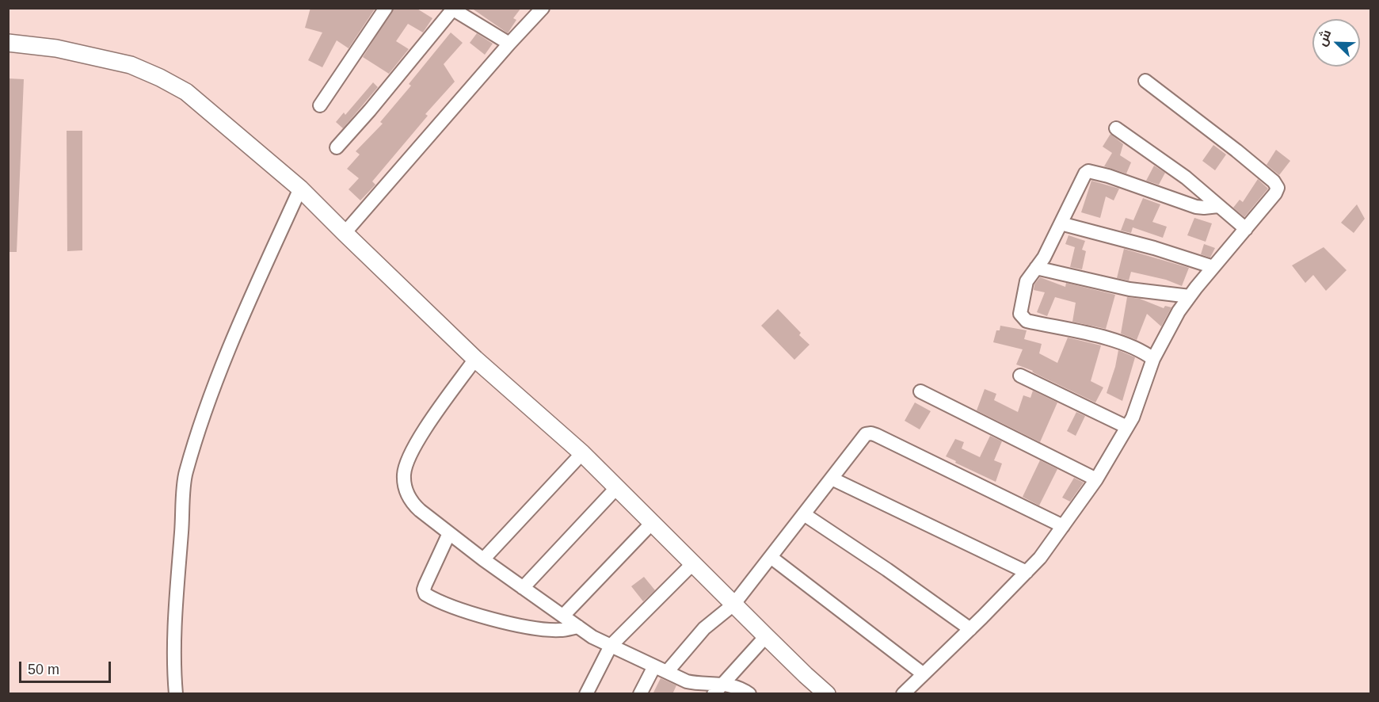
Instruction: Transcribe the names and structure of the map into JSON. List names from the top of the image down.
{
  "scale_bar": "50 m",
  "north": "top left"
}
